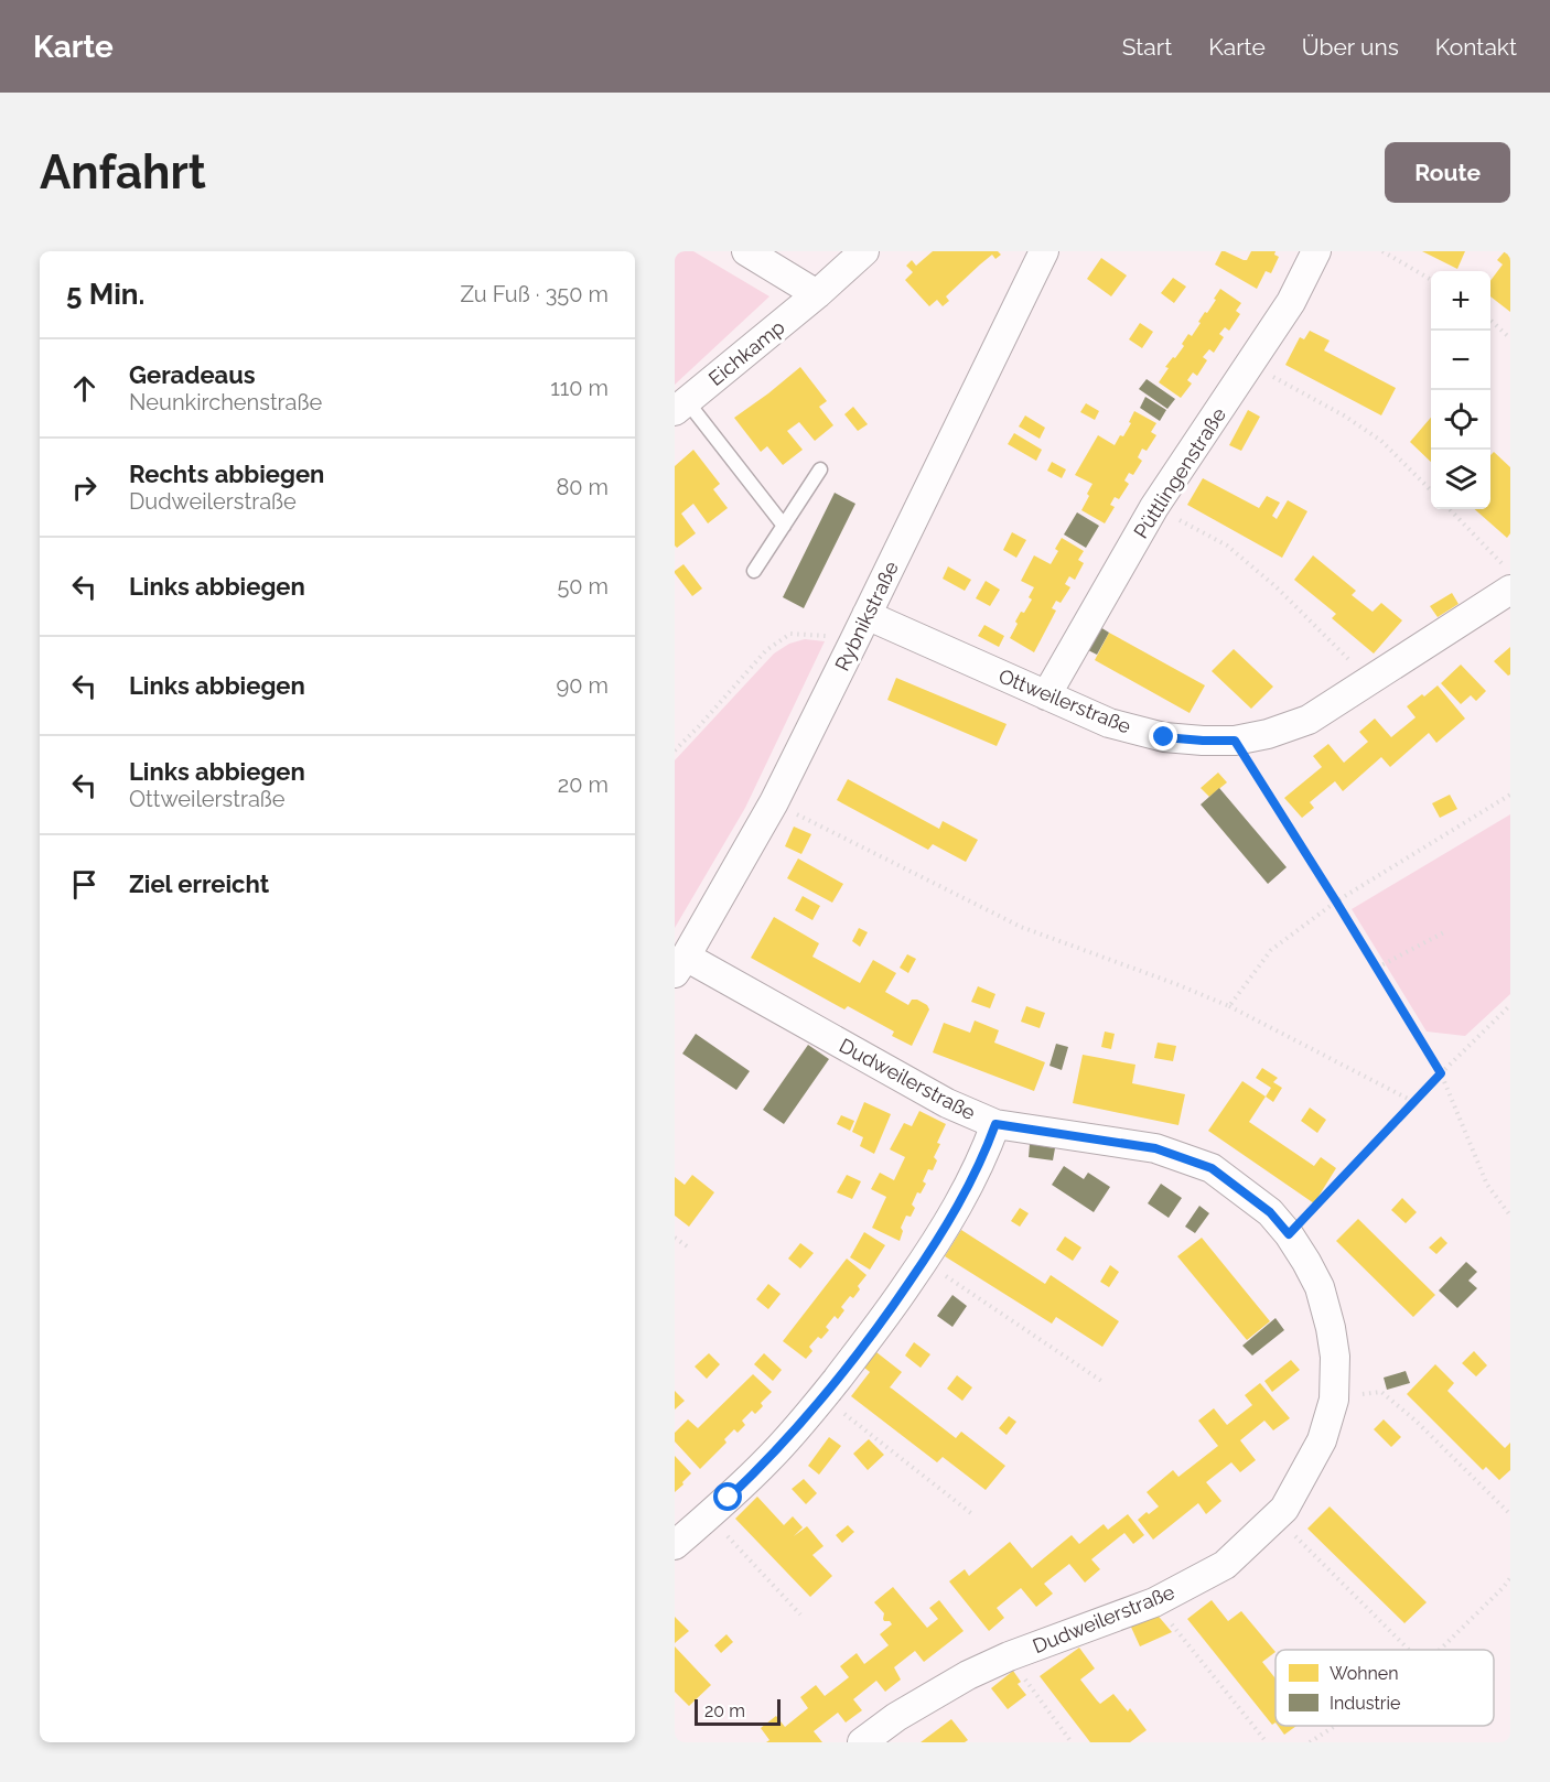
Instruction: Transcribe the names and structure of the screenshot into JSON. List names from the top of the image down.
{
  "streets": {
    "street": [
      "Eichkamp",
      "Püttlingenstraße",
      "Rybnikstraße",
      "Ottweilerstraße",
      "Dudweilerstraße"
    ]
  },
  "crossings": [
    ["Püttlingenstraße", "Ottweilerstraße"],
    ["Rybnikstraße", "Ottweilerstraße"],
    ["Rybnikstraße", "Dudweilerstraße"]
  ],
  "legend": ["Wohnen", "Industrie"],
  "scale_bar": "20 m",
  "page": {
    "header": "Karte",
    "nav": [
      "Start",
      "Karte",
      "Über uns",
      "Kontakt"
    ],
    "buttons": "Route",
    "title": "Anfahrt",
    "heading": ["5 Min.", "Zu Fuß · 350 m"],
    "map_buttons": ["+", "−"],
    "list": [
      ["Geradeaus", "Neunkirchenstraße", "110 m"],
      ["Rechts abbiegen", "Dudweilerstraße", "80 m"],
      ["Links abbiegen", "50 m"],
      ["Links abbiegen", "90 m"],
      ["Links abbiegen", "Ottweilerstraße", "20 m"],
      "Ziel erreicht"
    ],
    "scale": "20 m"
  }
}
